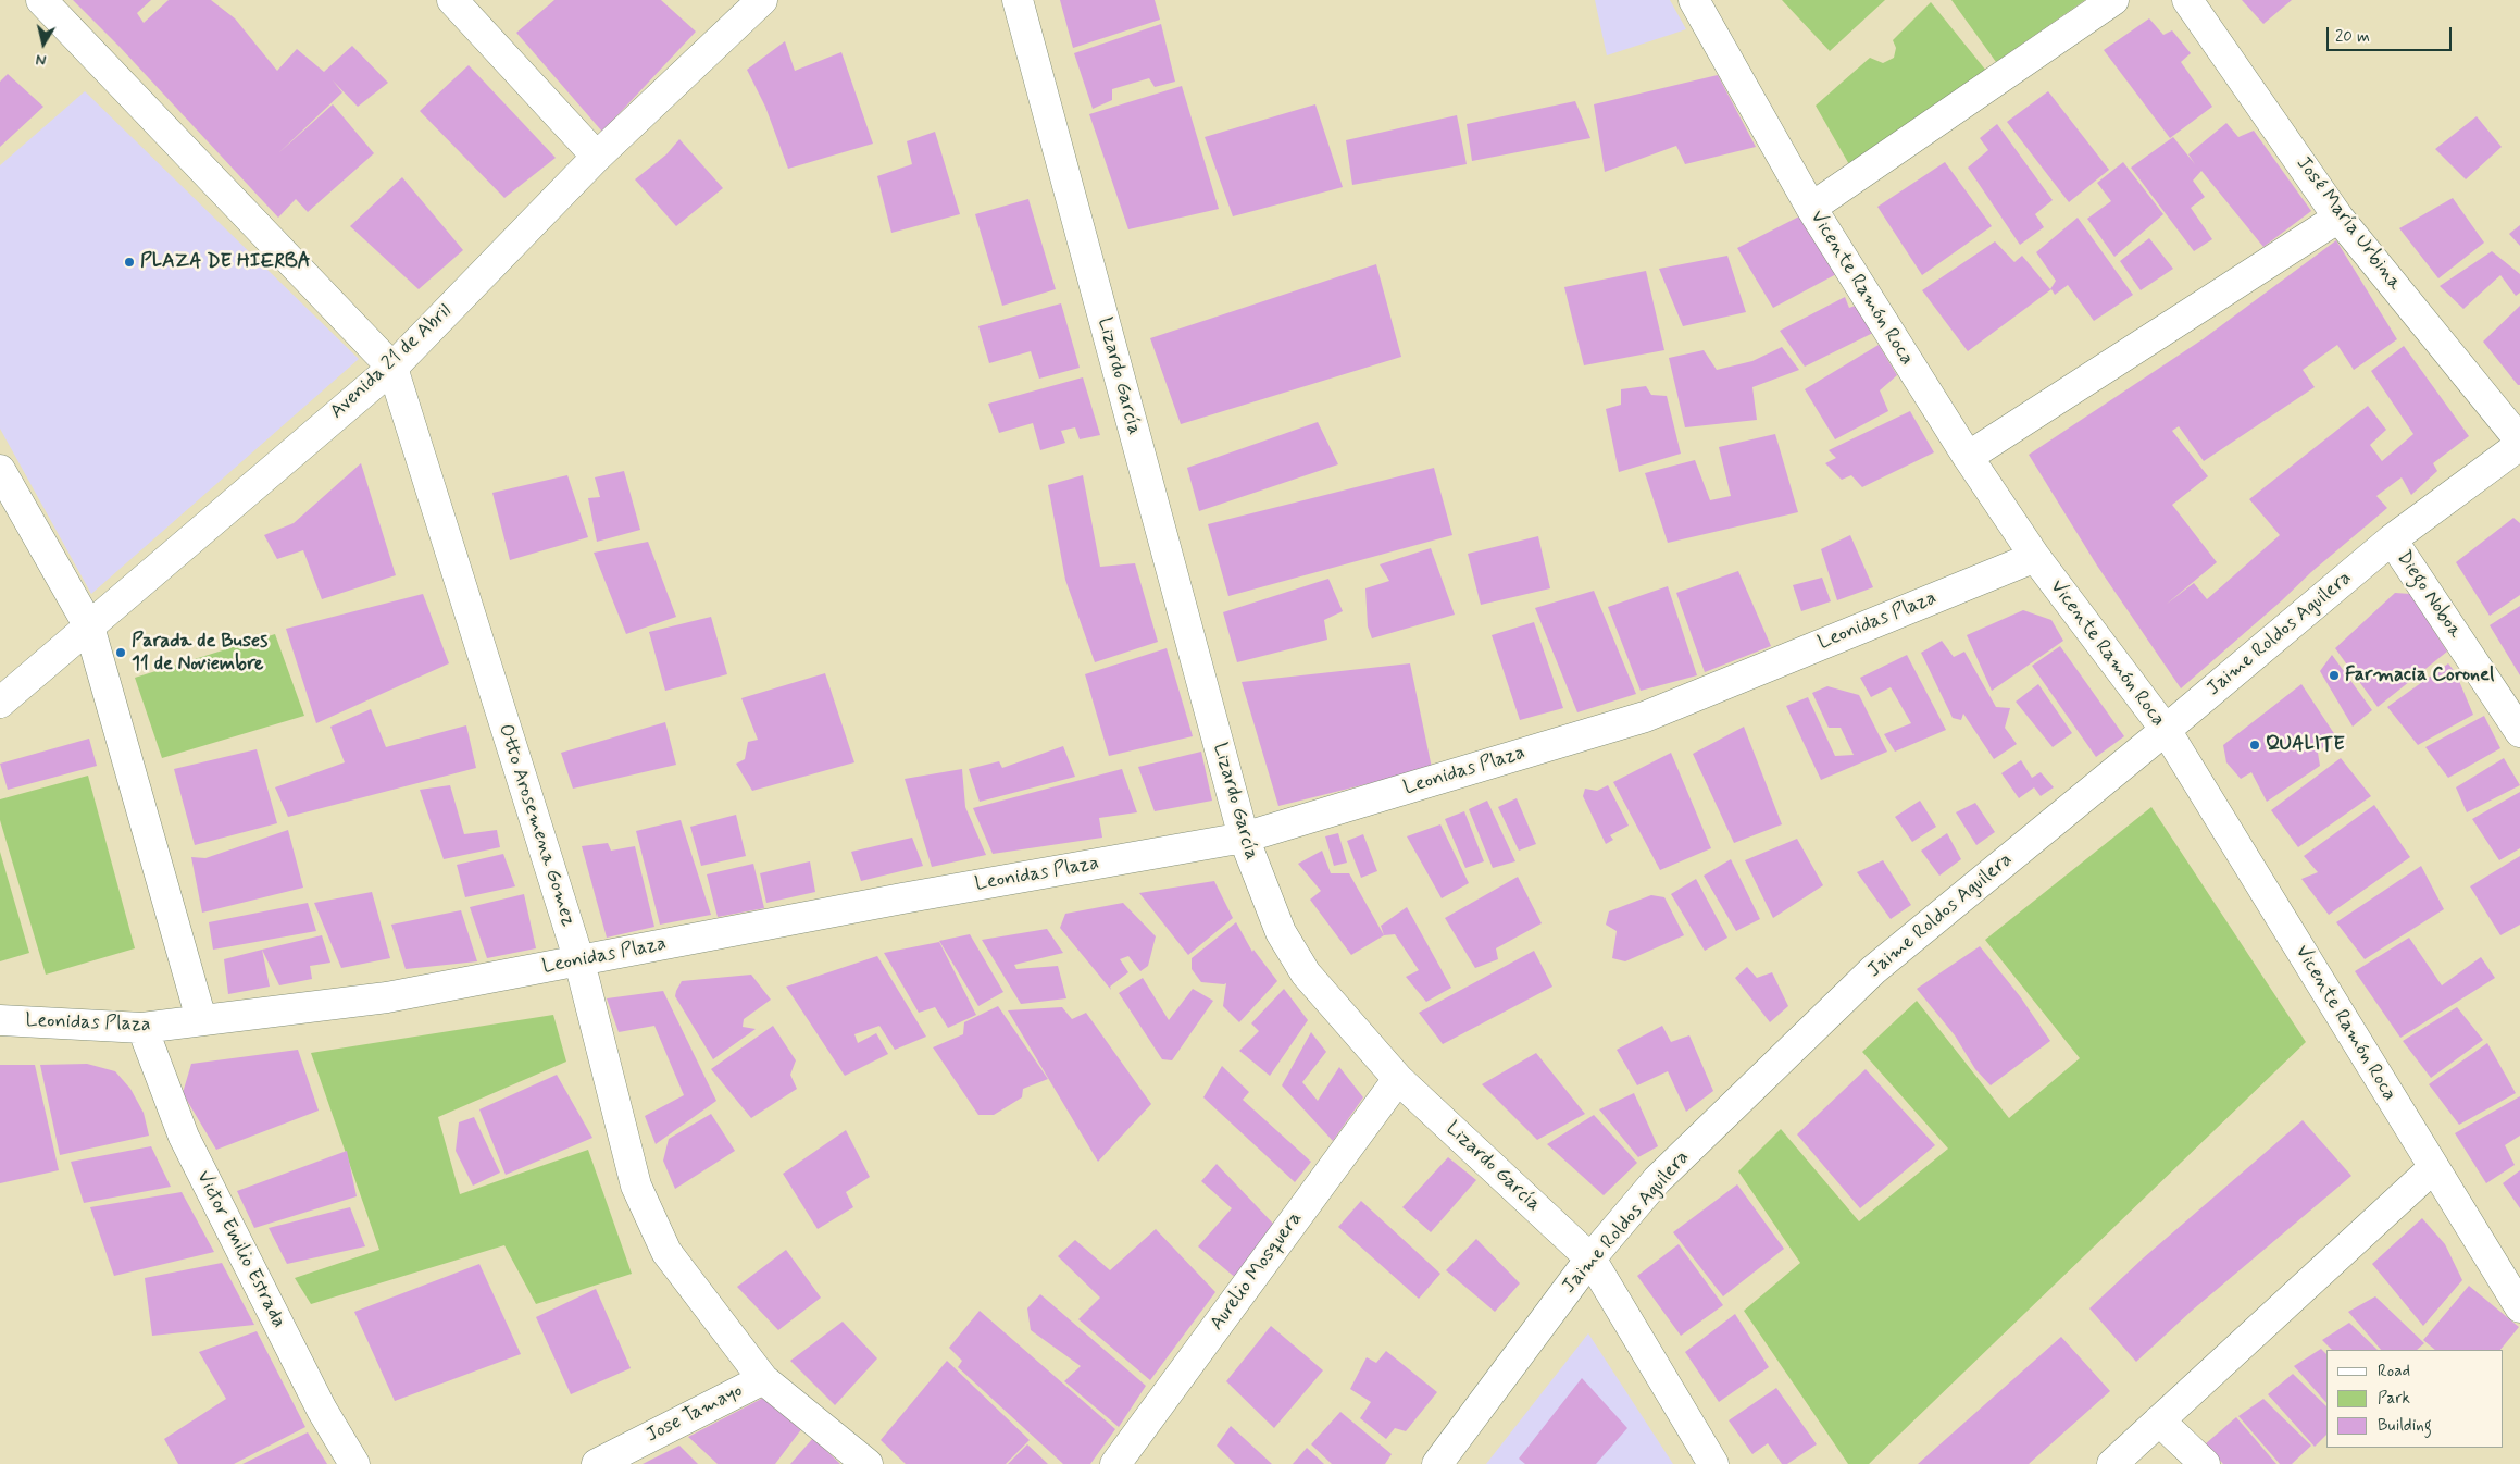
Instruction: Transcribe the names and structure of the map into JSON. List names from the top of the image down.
{
  "streets": {
    "street": [
      "José María Urbina",
      "Vicente Ramón Roca",
      "Avenida 21 de Abril",
      "Lizardo García",
      "Diego Noboa",
      "Leonidas Plaza",
      "Jaime Roldos Aguilera",
      "Otto Arosemena Gomez",
      "Victor Emilio Estrada",
      "Aurelio Mosquera",
      "Jose Tamayo"
    ]
  },
  "crossings": [
    ["Vicente Ramón Roca", "Leonidas Plaza"],
    ["Vicente Ramón Roca", "Jaime Roldos Aguilera"],
    ["Avenida 21 de Abril", "Otto Arosemena Gomez"],
    ["Lizardo García", "Leonidas Plaza"],
    ["Lizardo García", "Jaime Roldos Aguilera"],
    ["Lizardo García", "Aurelio Mosquera"],
    ["Diego Noboa", "Jaime Roldos Aguilera"],
    ["Leonidas Plaza", "Otto Arosemena Gomez"],
    ["Leonidas Plaza", "Victor Emilio Estrada"],
    ["Otto Arosemena Gomez", "Jose Tamayo"]
  ],
  "places": [
    "PLAZA DE HIERBA",
    "Parada de Buses 11 de Noviembre",
    "Farmacia Coronel",
    "QUALITE"
  ],
  "legend": ["Road", "Park", "Building"],
  "scale_bar": "20 m",
  "north": "bottom"
}
